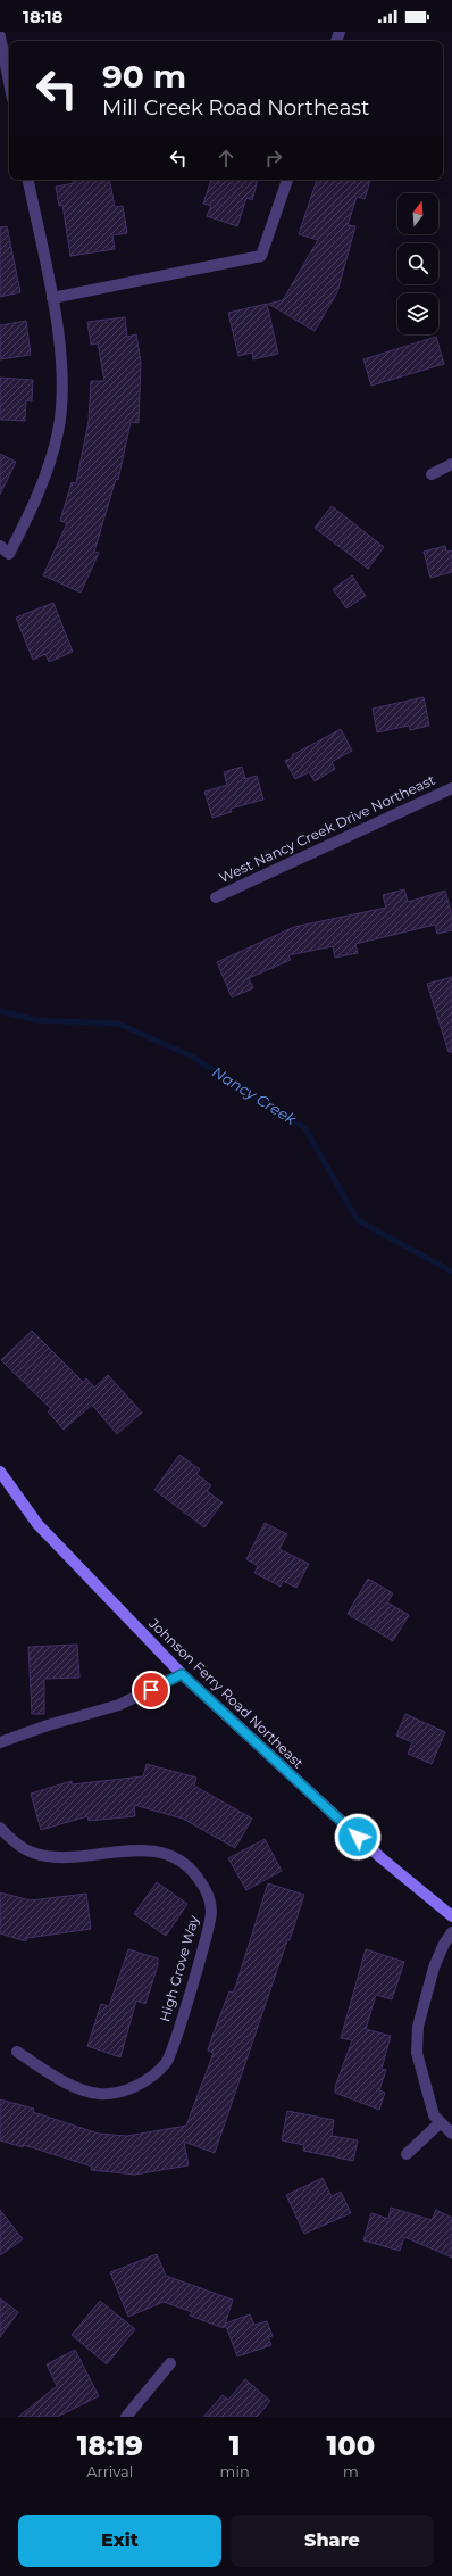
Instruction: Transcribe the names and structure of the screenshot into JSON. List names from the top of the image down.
{
  "streets": {
    "main road": ["Johnson Ferry Road Northeast"],
    "street": ["West Nancy Creek Drive Northeast", "High Grove Way"]
  },
  "water": ["Nancy Creek"],
  "north": "top",
  "page": {
    "status": "18:18",
    "turn": ["90 m", "Mill Creek Road Northeast"],
    "eta": [
      "18:19",
      "Arrival",
      "1",
      "min",
      "100",
      "m"
    ],
    "buttons": ["Exit", "Share"]
  }
}
